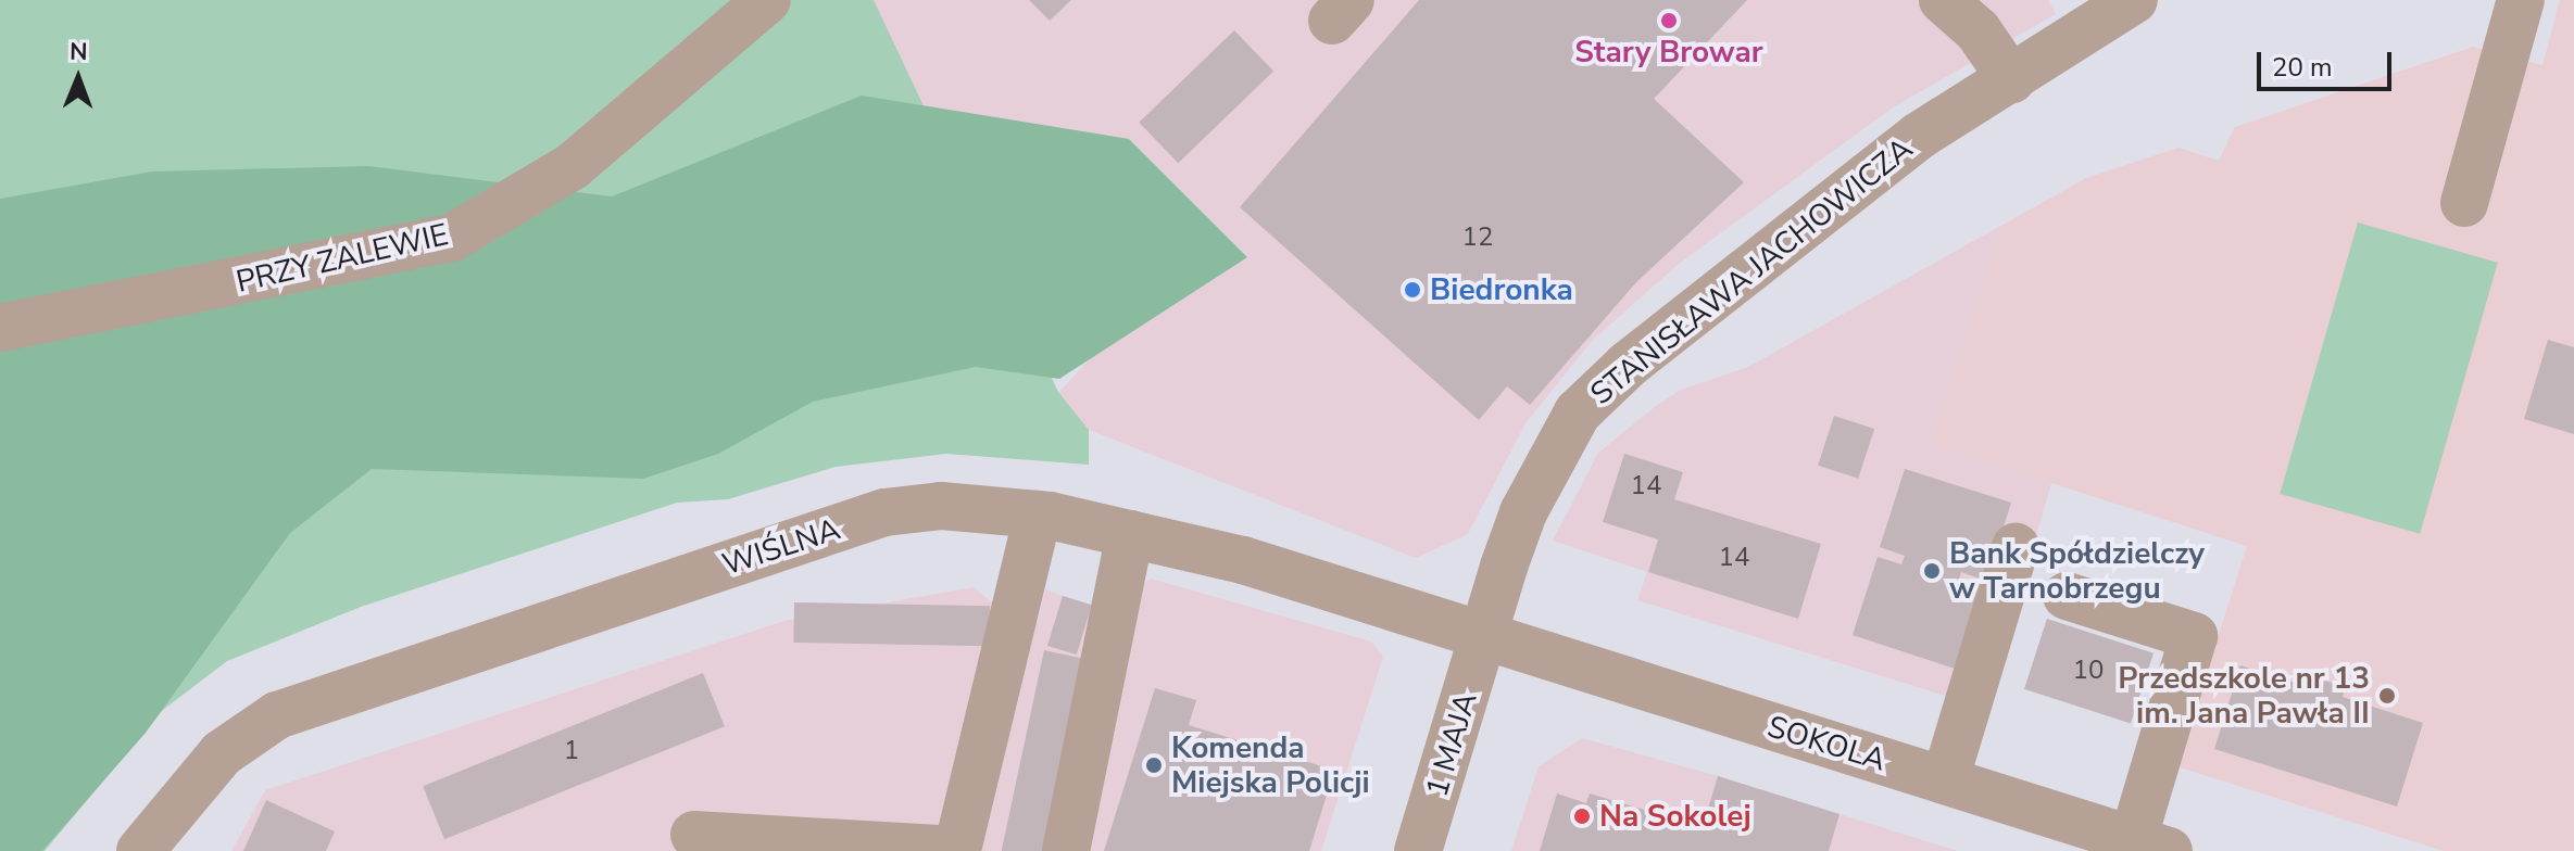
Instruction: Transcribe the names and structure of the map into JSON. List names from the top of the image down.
{
  "streets": {
    "street": [
      "PRZY ZALEWIE",
      "STANISŁAWA JACHOWICZA",
      "WIŚLNA",
      "SOKOLA",
      "1 MAJA"
    ]
  },
  "crossings": [
    ["STANISŁAWA JACHOWICZA", "WIŚLNA"],
    ["STANISŁAWA JACHOWICZA", "SOKOLA"],
    ["STANISŁAWA JACHOWICZA", "1 MAJA"],
    ["WIŚLNA", "SOKOLA"],
    ["WIŚLNA", "1 MAJA"],
    ["SOKOLA", "1 MAJA"]
  ],
  "places": [
    "Stary Browar",
    "Biedronka",
    "Bank Spółdzielczy w Tarnobrzegu",
    "Przedszkole nr 13 im. Jana Pawła II",
    "Komenda Miejska Policji",
    "Na Sokolej"
  ],
  "house_numbers": [
    "12",
    "14",
    "14",
    "10",
    "1"
  ],
  "scale_bar": "20 m",
  "north": "top"
}
